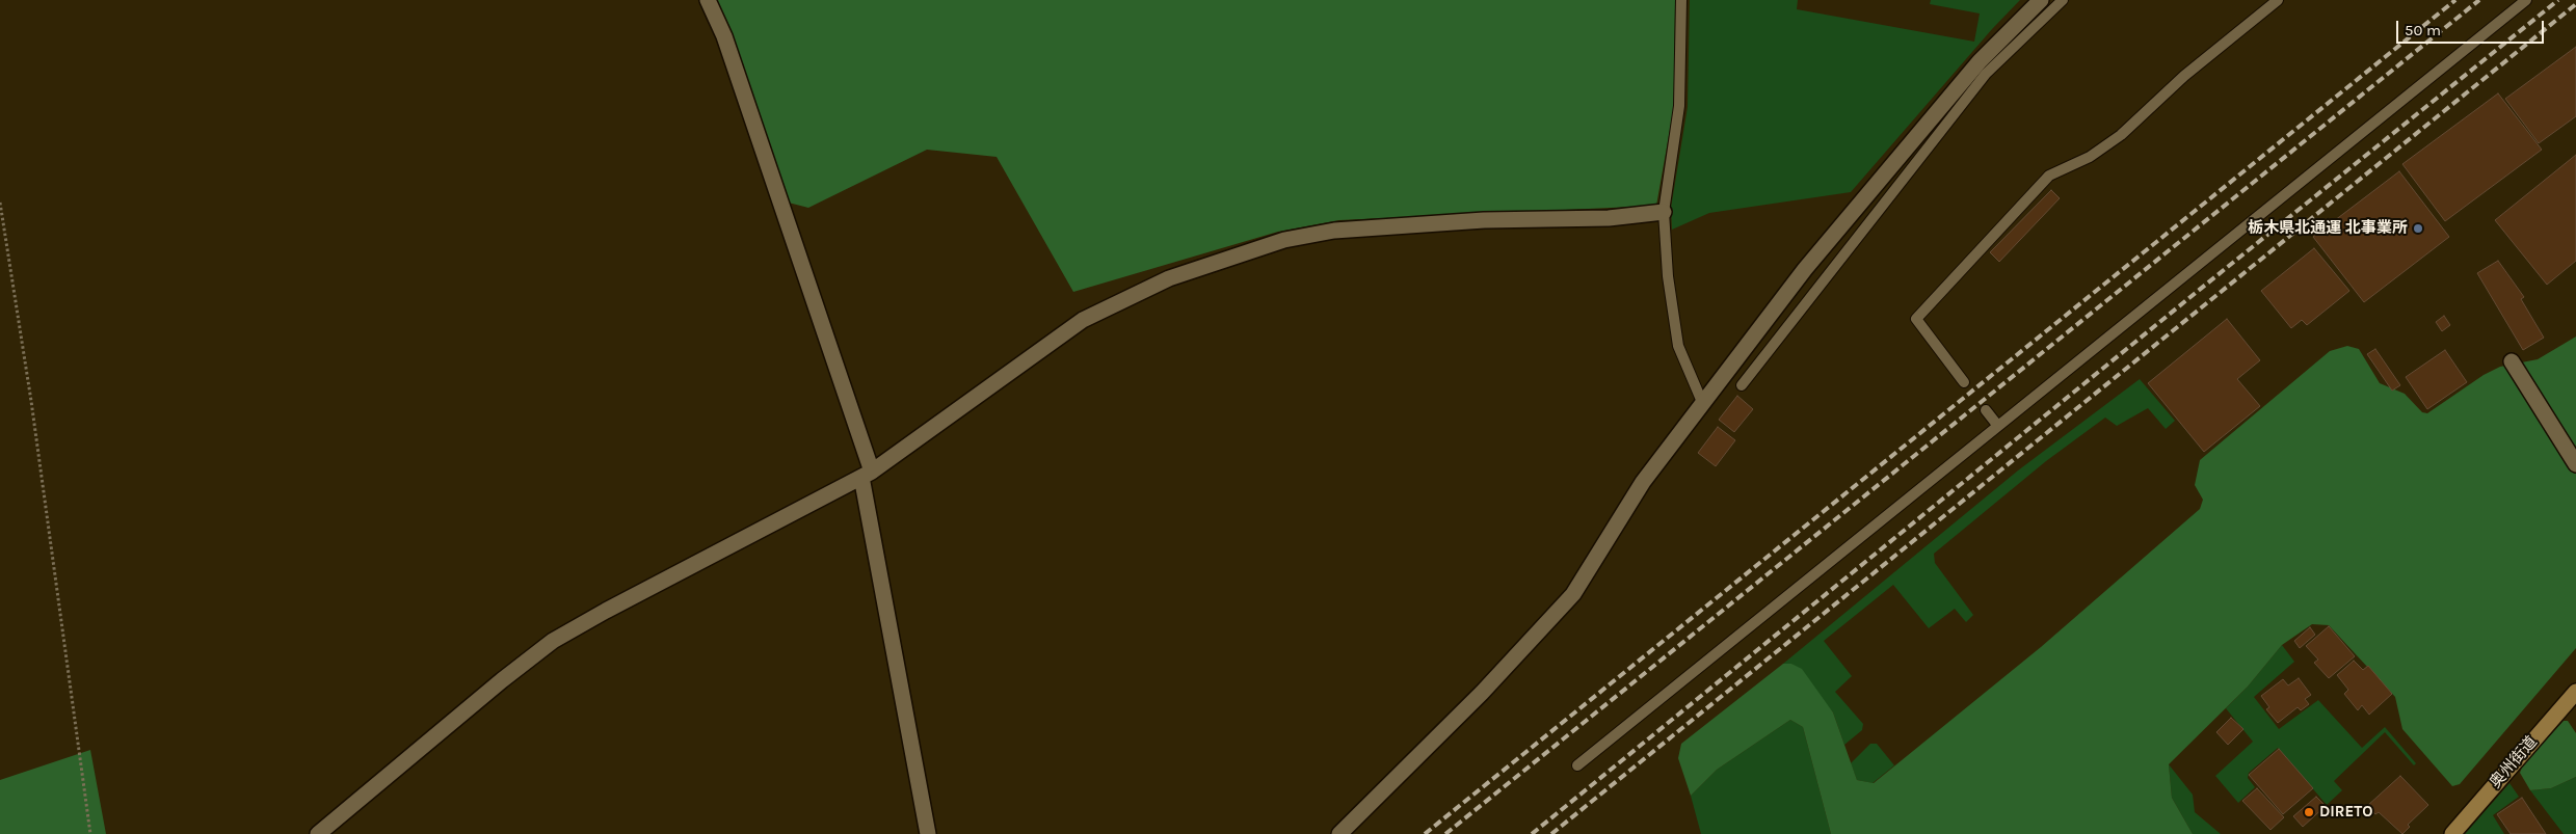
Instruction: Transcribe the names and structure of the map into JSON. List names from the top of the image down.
{
  "streets": {
    "main road": ["奥州街道"]
  },
  "places": ["栃木県北通運 北事業所", "DIRETO"],
  "scale_bar": "50 m"
}
